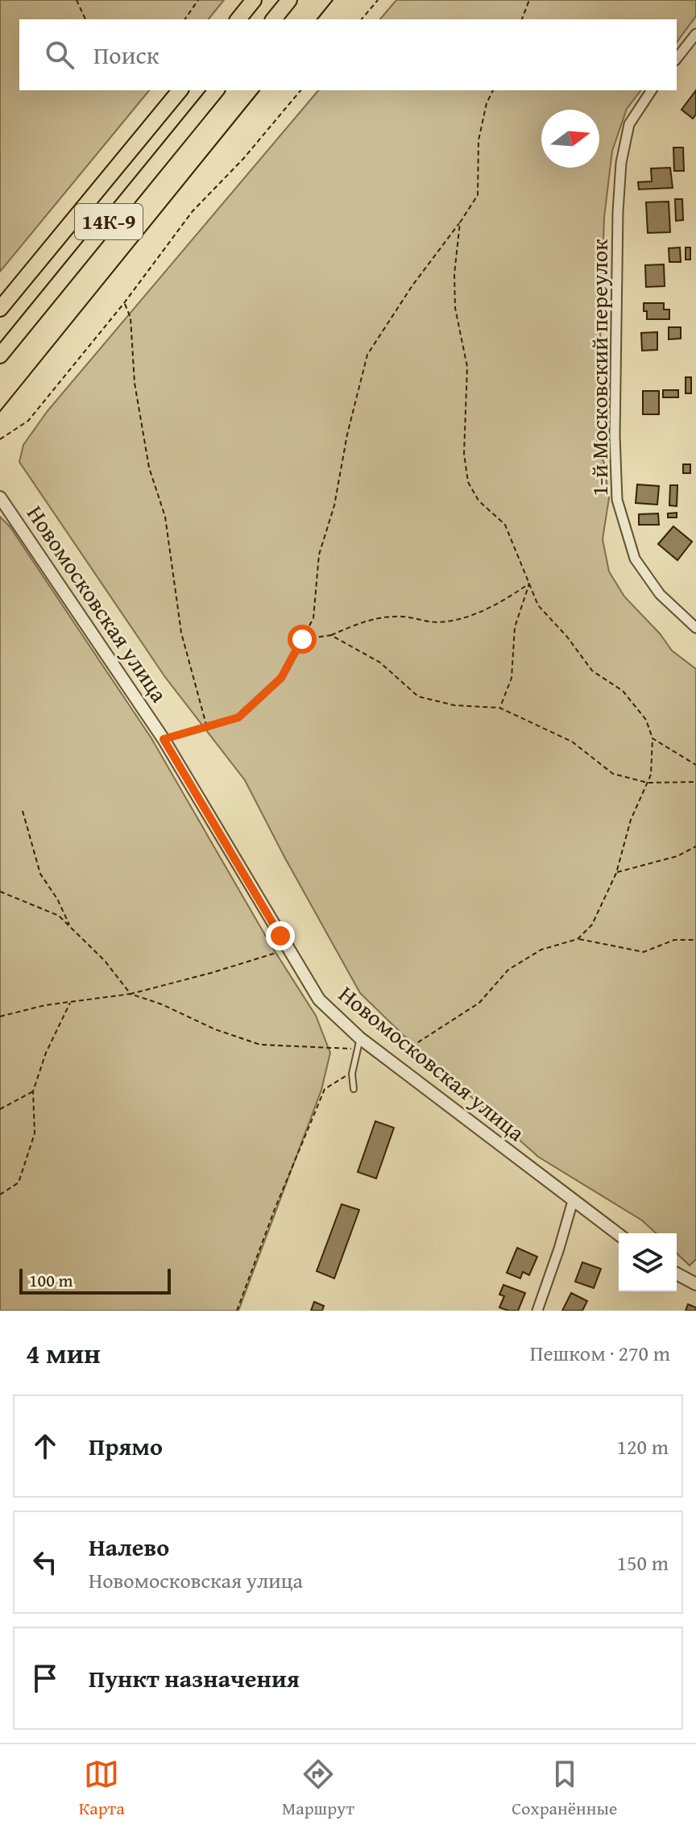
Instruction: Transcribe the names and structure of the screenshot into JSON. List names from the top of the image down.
{
  "streets": {
    "main road": ["14К-9"],
    "street": ["1-й Московский переулок", "Новомосковская улица"]
  },
  "scale_bar": "100 m",
  "north": "right",
  "page": {
    "search": "Поиск",
    "scale": "100 m",
    "heading": ["4 мин", "Пешком · 270 m"],
    "list": [
      ["Прямо", "120 m"],
      ["Налево", "Новомосковская улица", "150 m"],
      "Пункт назначения"
    ],
    "nav": ["Карта", "Маршрут", "Сохранённые"]
  }
}
